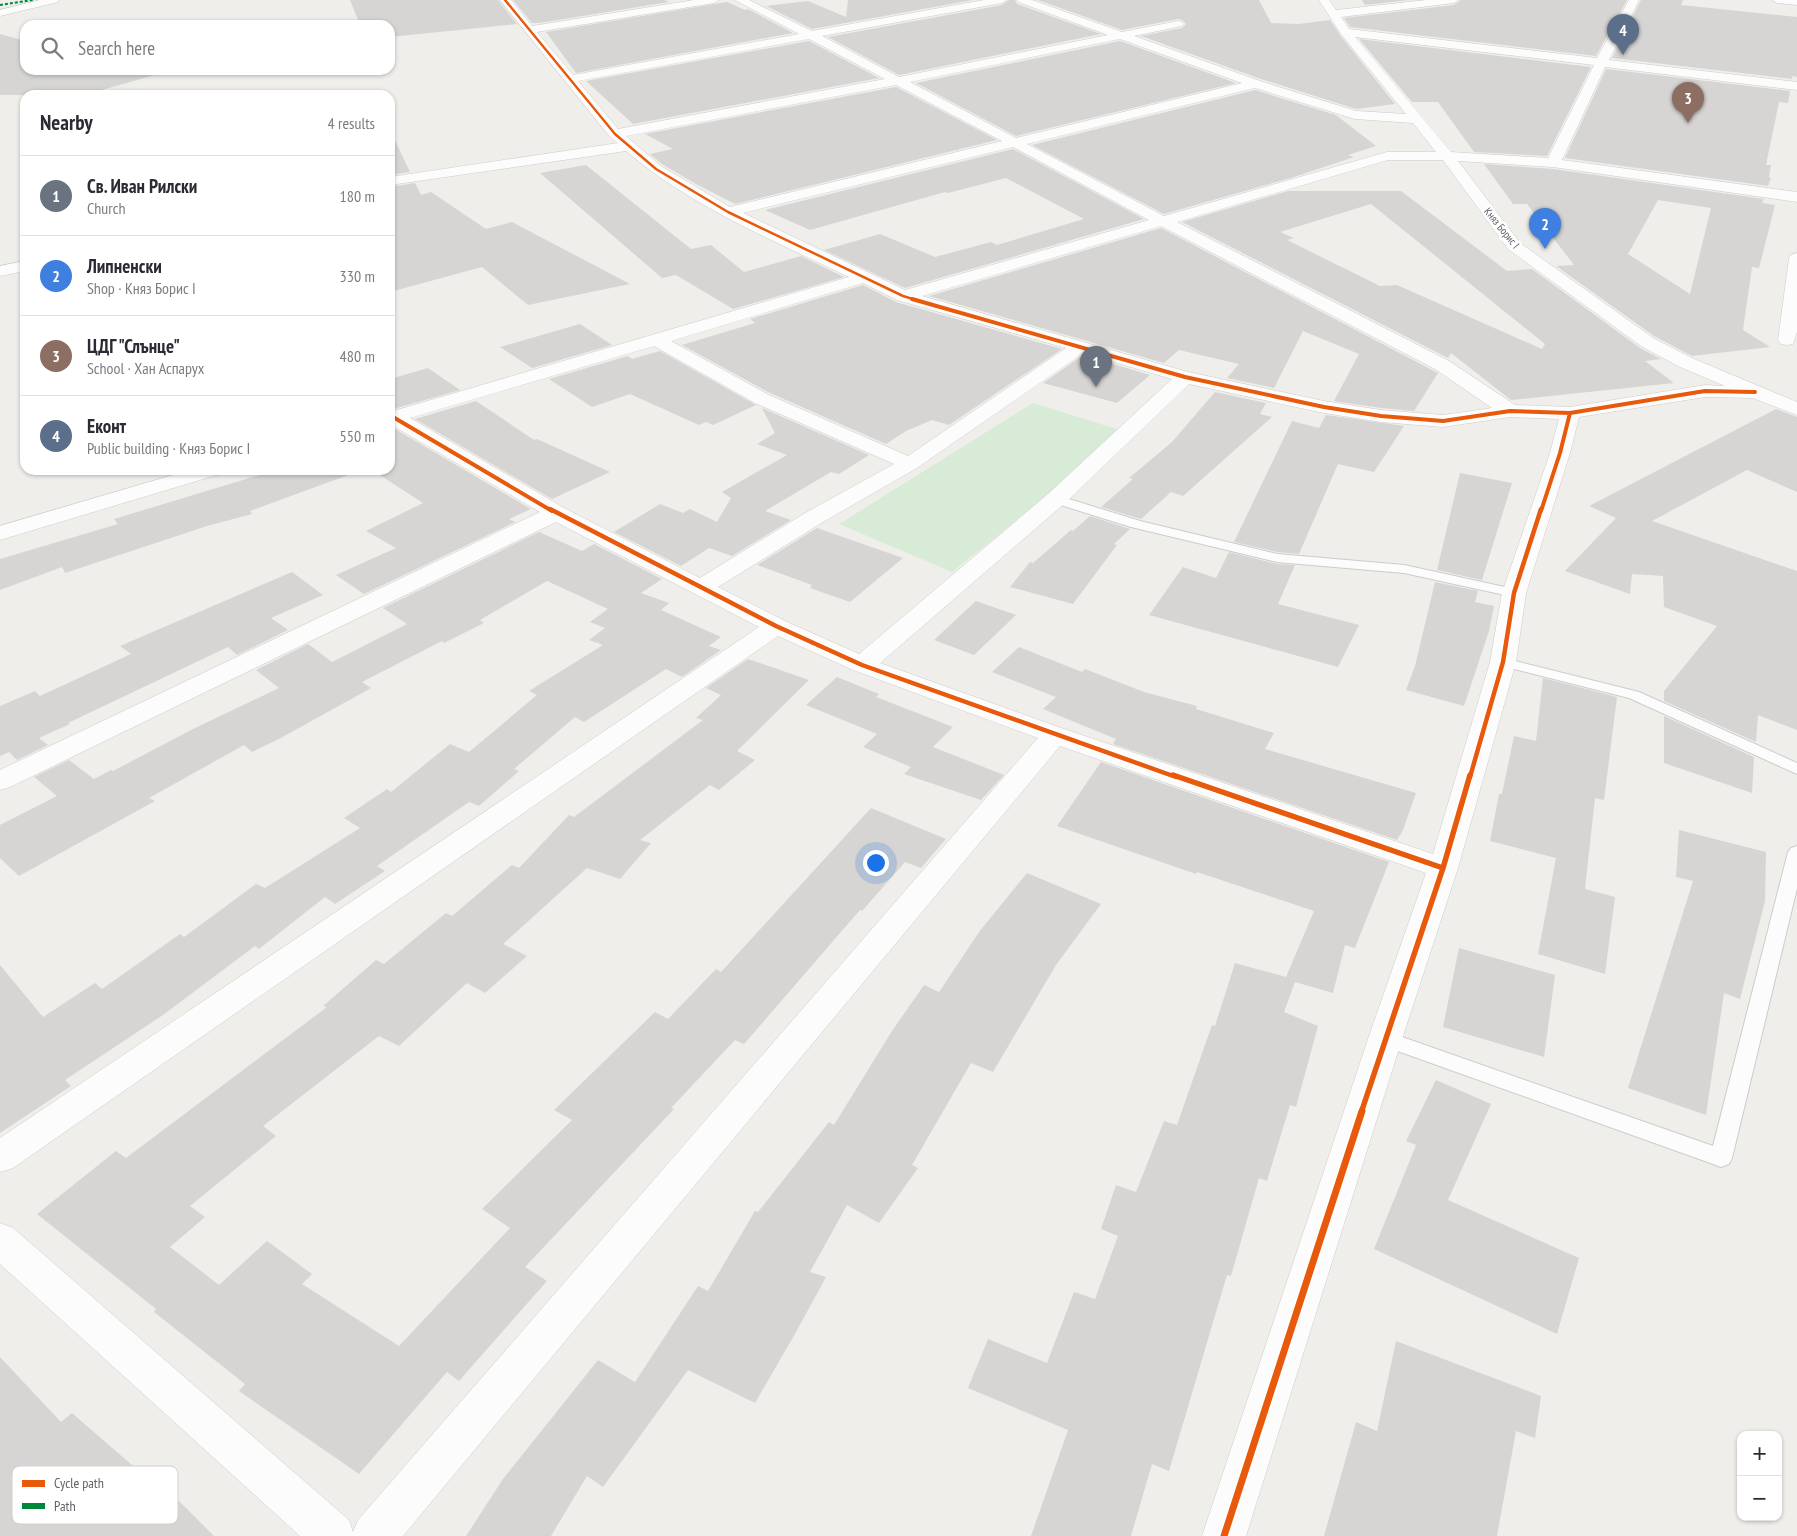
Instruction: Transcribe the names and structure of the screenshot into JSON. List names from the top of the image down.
{
  "streets": {
    "street": ["Княз Борис I"]
  },
  "legend": ["Cycle path", "Path"],
  "page": {
    "pins": [
      "4",
      "3",
      "2",
      "1"
    ],
    "search": "Search here",
    "heading": ["Nearby", "4 results"],
    "list": [
      {
        "mark": "1",
        "name": "Св. Иван Рилски",
        "note": "Church",
        "value": "180 m"
      },
      {
        "mark": "2",
        "name": "Липненски",
        "note": "Shop · Княз Борис I",
        "value": "330 m"
      },
      {
        "mark": "3",
        "name": "ЦДГ \"Слънце\"",
        "note": "School · Хан Аспарух",
        "value": "480 m"
      },
      {
        "mark": "4",
        "name": "Еконт",
        "note": "Public building · Княз Борис I",
        "value": "550 m"
      }
    ],
    "map_buttons": ["+", "−"]
  }
}
